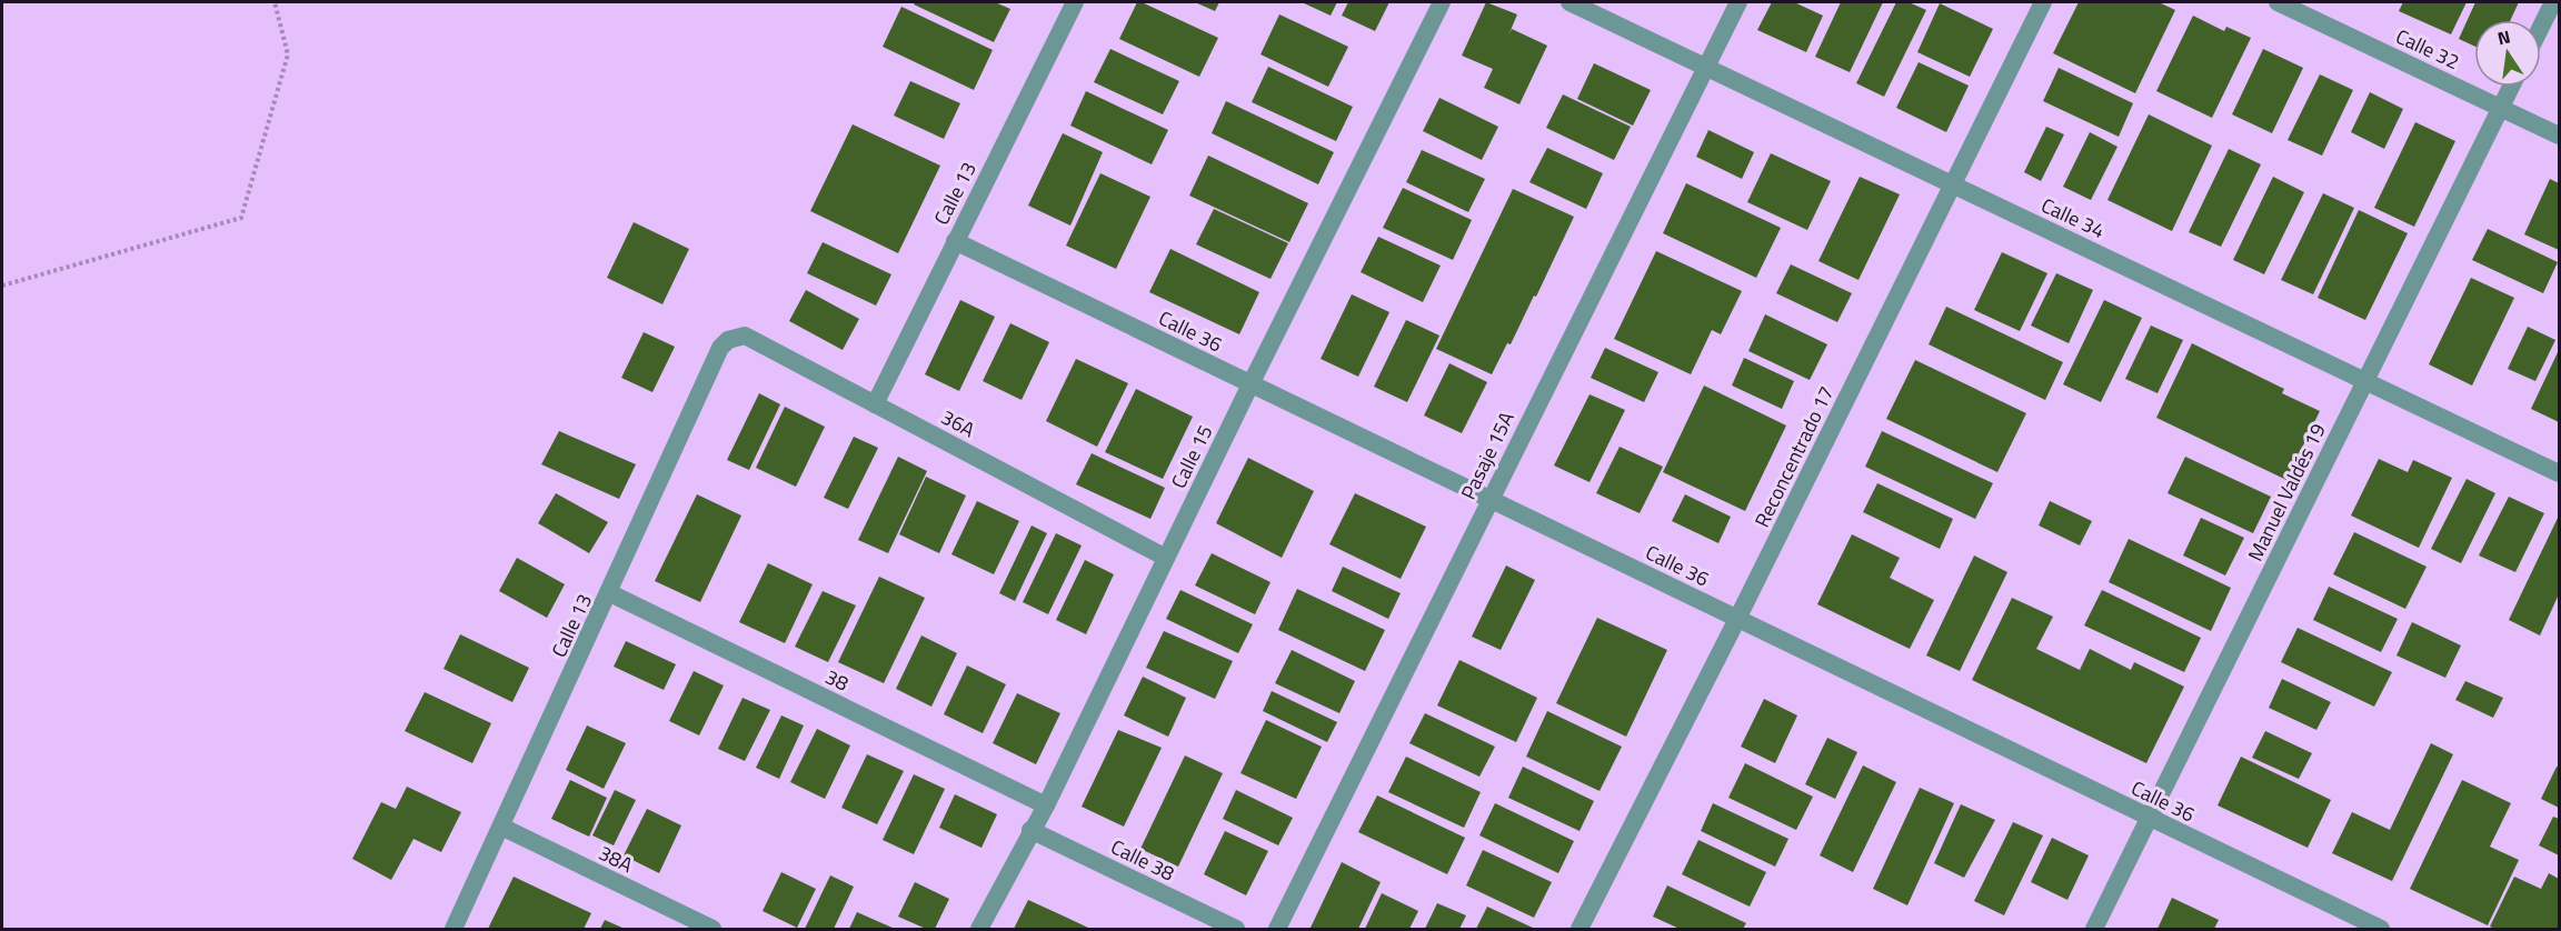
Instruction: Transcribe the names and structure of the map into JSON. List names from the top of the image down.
{
  "streets": {
    "street": [
      "Calle 32",
      "Calle 13",
      "Calle 34",
      "Calle 36",
      "36A",
      "Pasaje 15A",
      "Calle 15",
      "Reconcentrado 17",
      "Manuel Valdés 19",
      "38",
      "38A",
      "Calle 38"
    ]
  },
  "crossings": [
    ["Calle 32", "Manuel Valdés 19"],
    ["Calle 13", "Calle 36"],
    ["Calle 13", "36A"],
    ["Calle 13", "38"],
    ["Calle 13", "38A"],
    ["Calle 34", "Pasaje 15A"],
    ["Calle 34", "Reconcentrado 17"],
    ["Calle 34", "Manuel Valdés 19"],
    ["Calle 36", "Pasaje 15A"],
    ["Calle 36", "Calle 15"],
    ["Calle 36", "Reconcentrado 17"],
    ["Calle 36", "Manuel Valdés 19"],
    ["36A", "Calle 15"],
    ["Calle 15", "38"],
    ["Calle 15", "Calle 38"]
  ],
  "north": "top"
}
